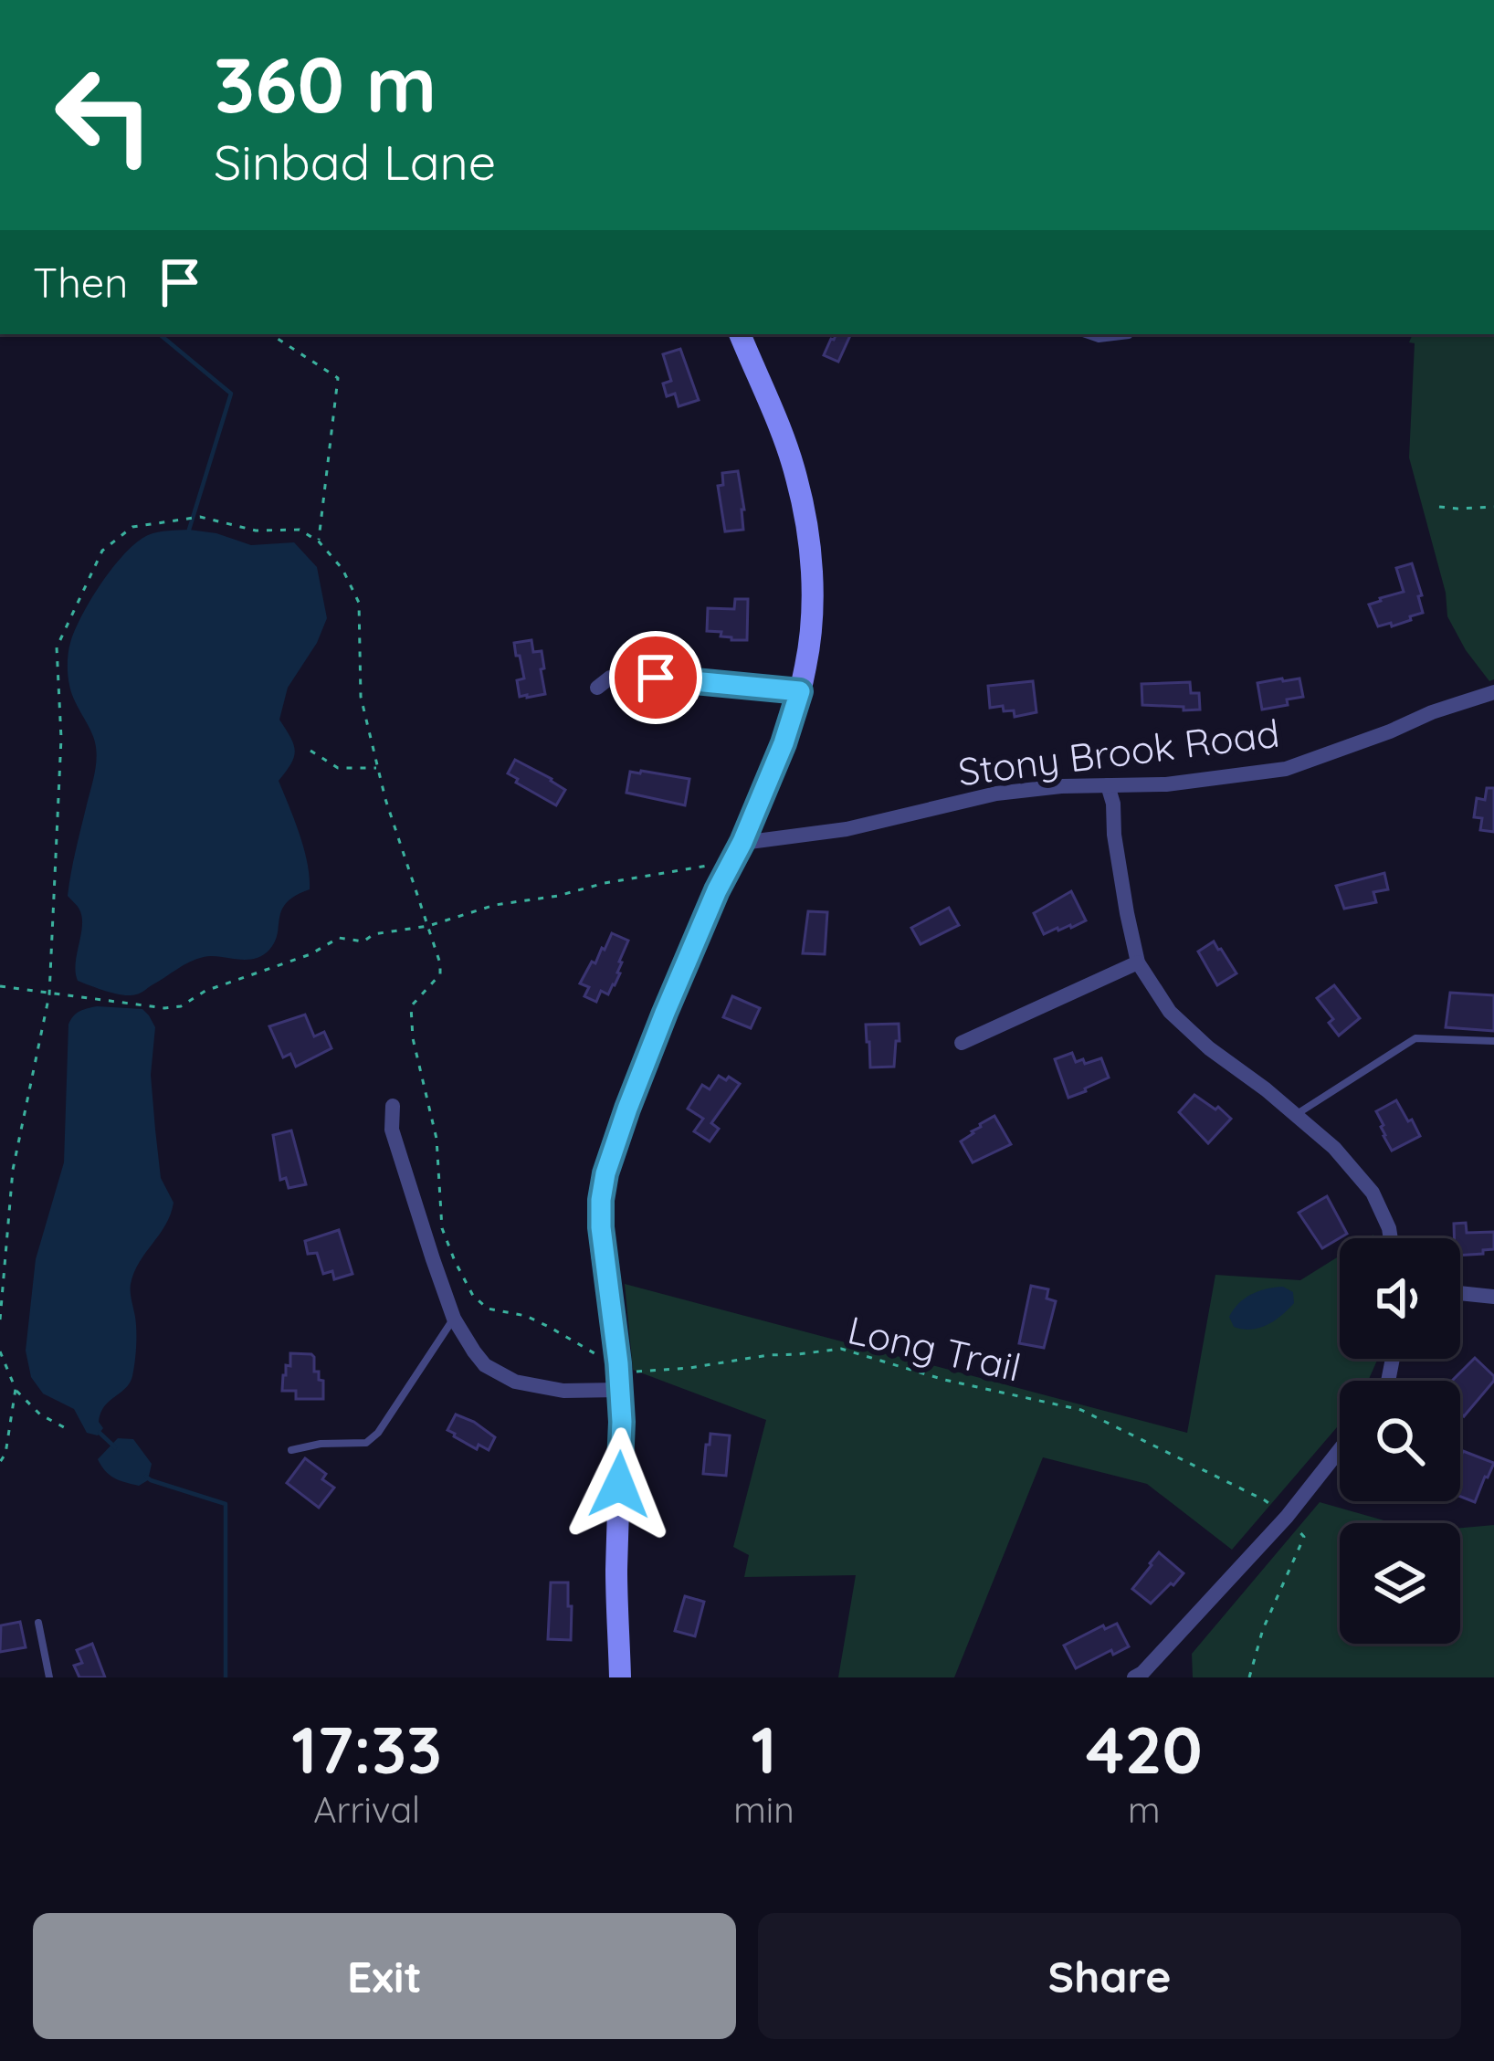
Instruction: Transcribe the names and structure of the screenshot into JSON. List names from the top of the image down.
{
  "streets": {
    "street": ["Stony Brook Road"],
    "path": ["Long Trail"]
  },
  "page": {
    "turn": ["360 m", "Sinbad Lane"],
    "then": "Then",
    "eta": [
      "17:33",
      "Arrival",
      "1",
      "min",
      "420",
      "m"
    ],
    "buttons": ["Exit", "Share"]
  }
}
